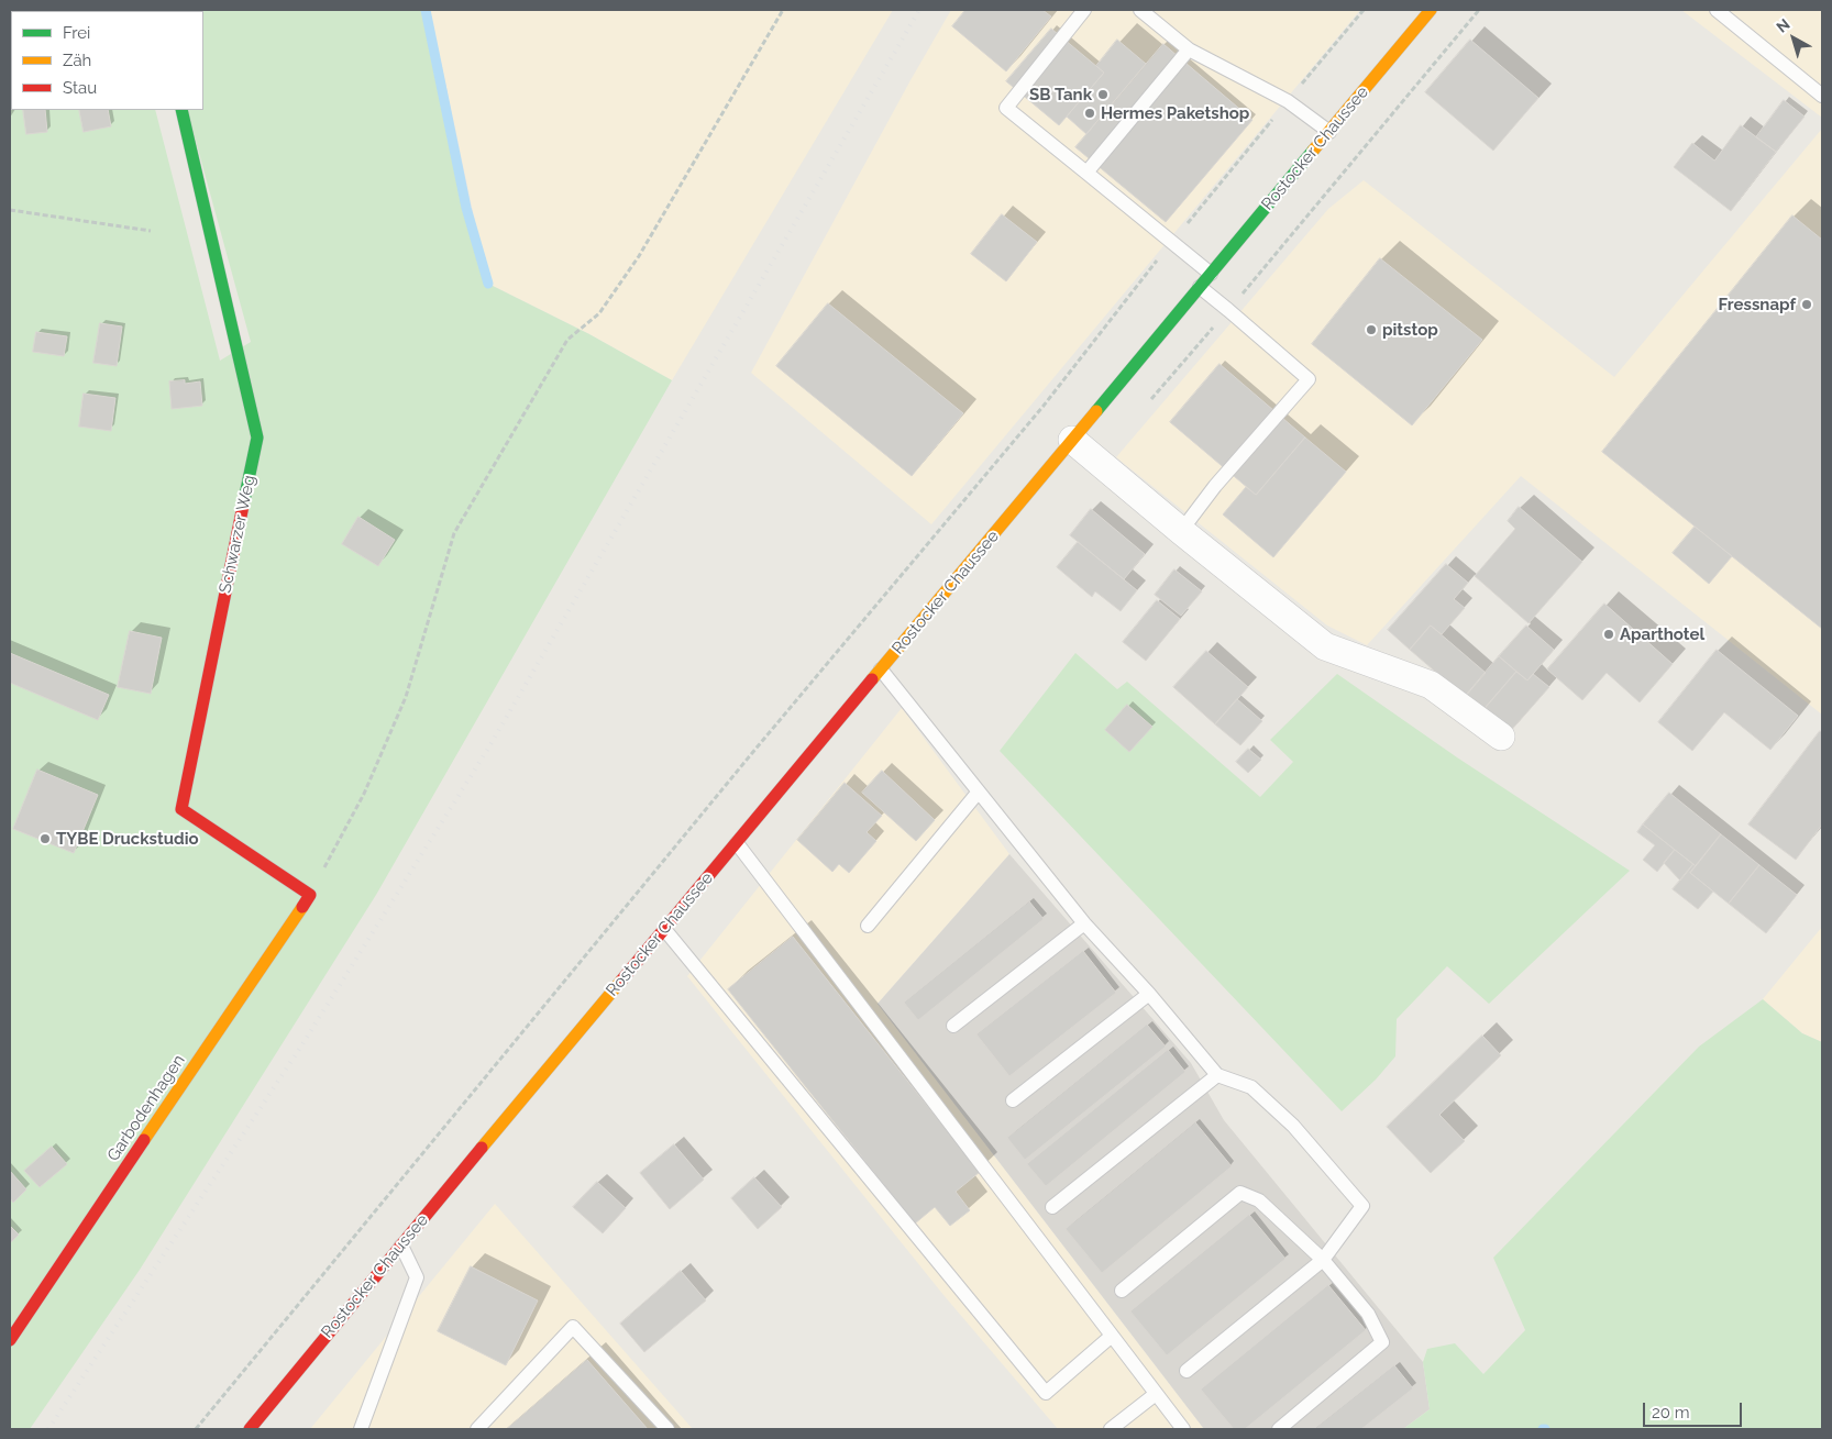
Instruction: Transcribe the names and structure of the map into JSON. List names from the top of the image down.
{
  "streets": {
    "main road": ["Rostocker Chaussee", "Schwarzer Weg", "Garbodenhagen"]
  },
  "crossings": [
    ["Schwarzer Weg", "Garbodenhagen"]
  ],
  "places": [
    "SB Tank",
    "Hermes Paketshop",
    "Fressnapf",
    "pitstop",
    "Aparthotel",
    "TYBE Druckstudio"
  ],
  "legend": ["Frei", "Zäh", "Stau"],
  "scale_bar": "20 m",
  "north": "top left"
}
